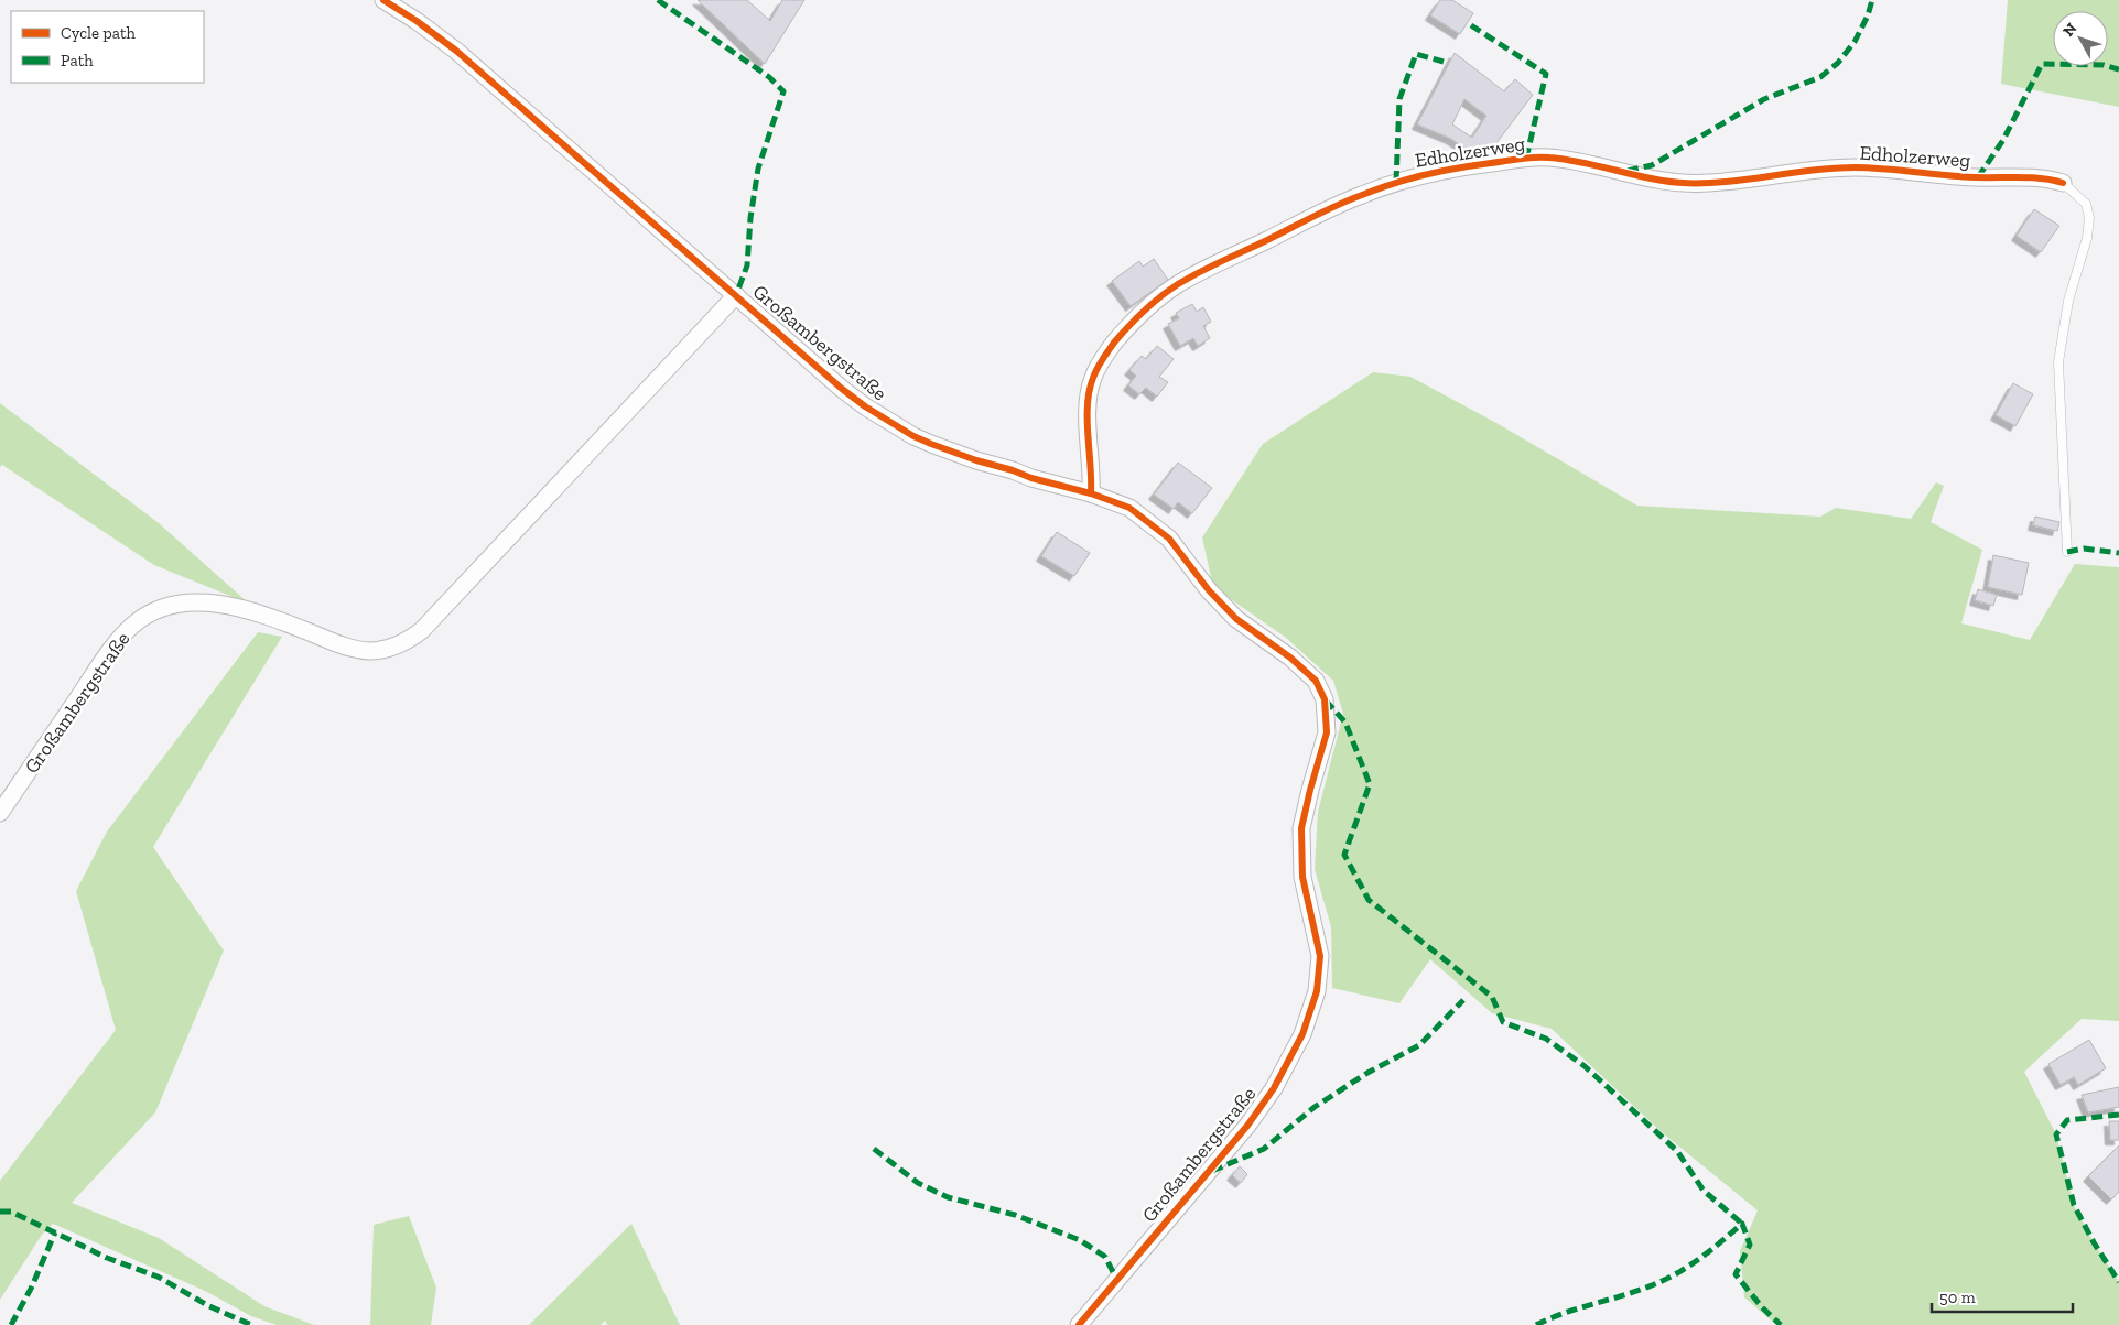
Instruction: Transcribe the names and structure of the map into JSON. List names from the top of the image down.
{
  "streets": {
    "street": ["Edholzerweg", "Großambergstraße"]
  },
  "crossings": [
    ["Edholzerweg", "Großambergstraße"]
  ],
  "legend": ["Cycle path", "Path"],
  "scale_bar": "50 m",
  "north": "top left"
}
